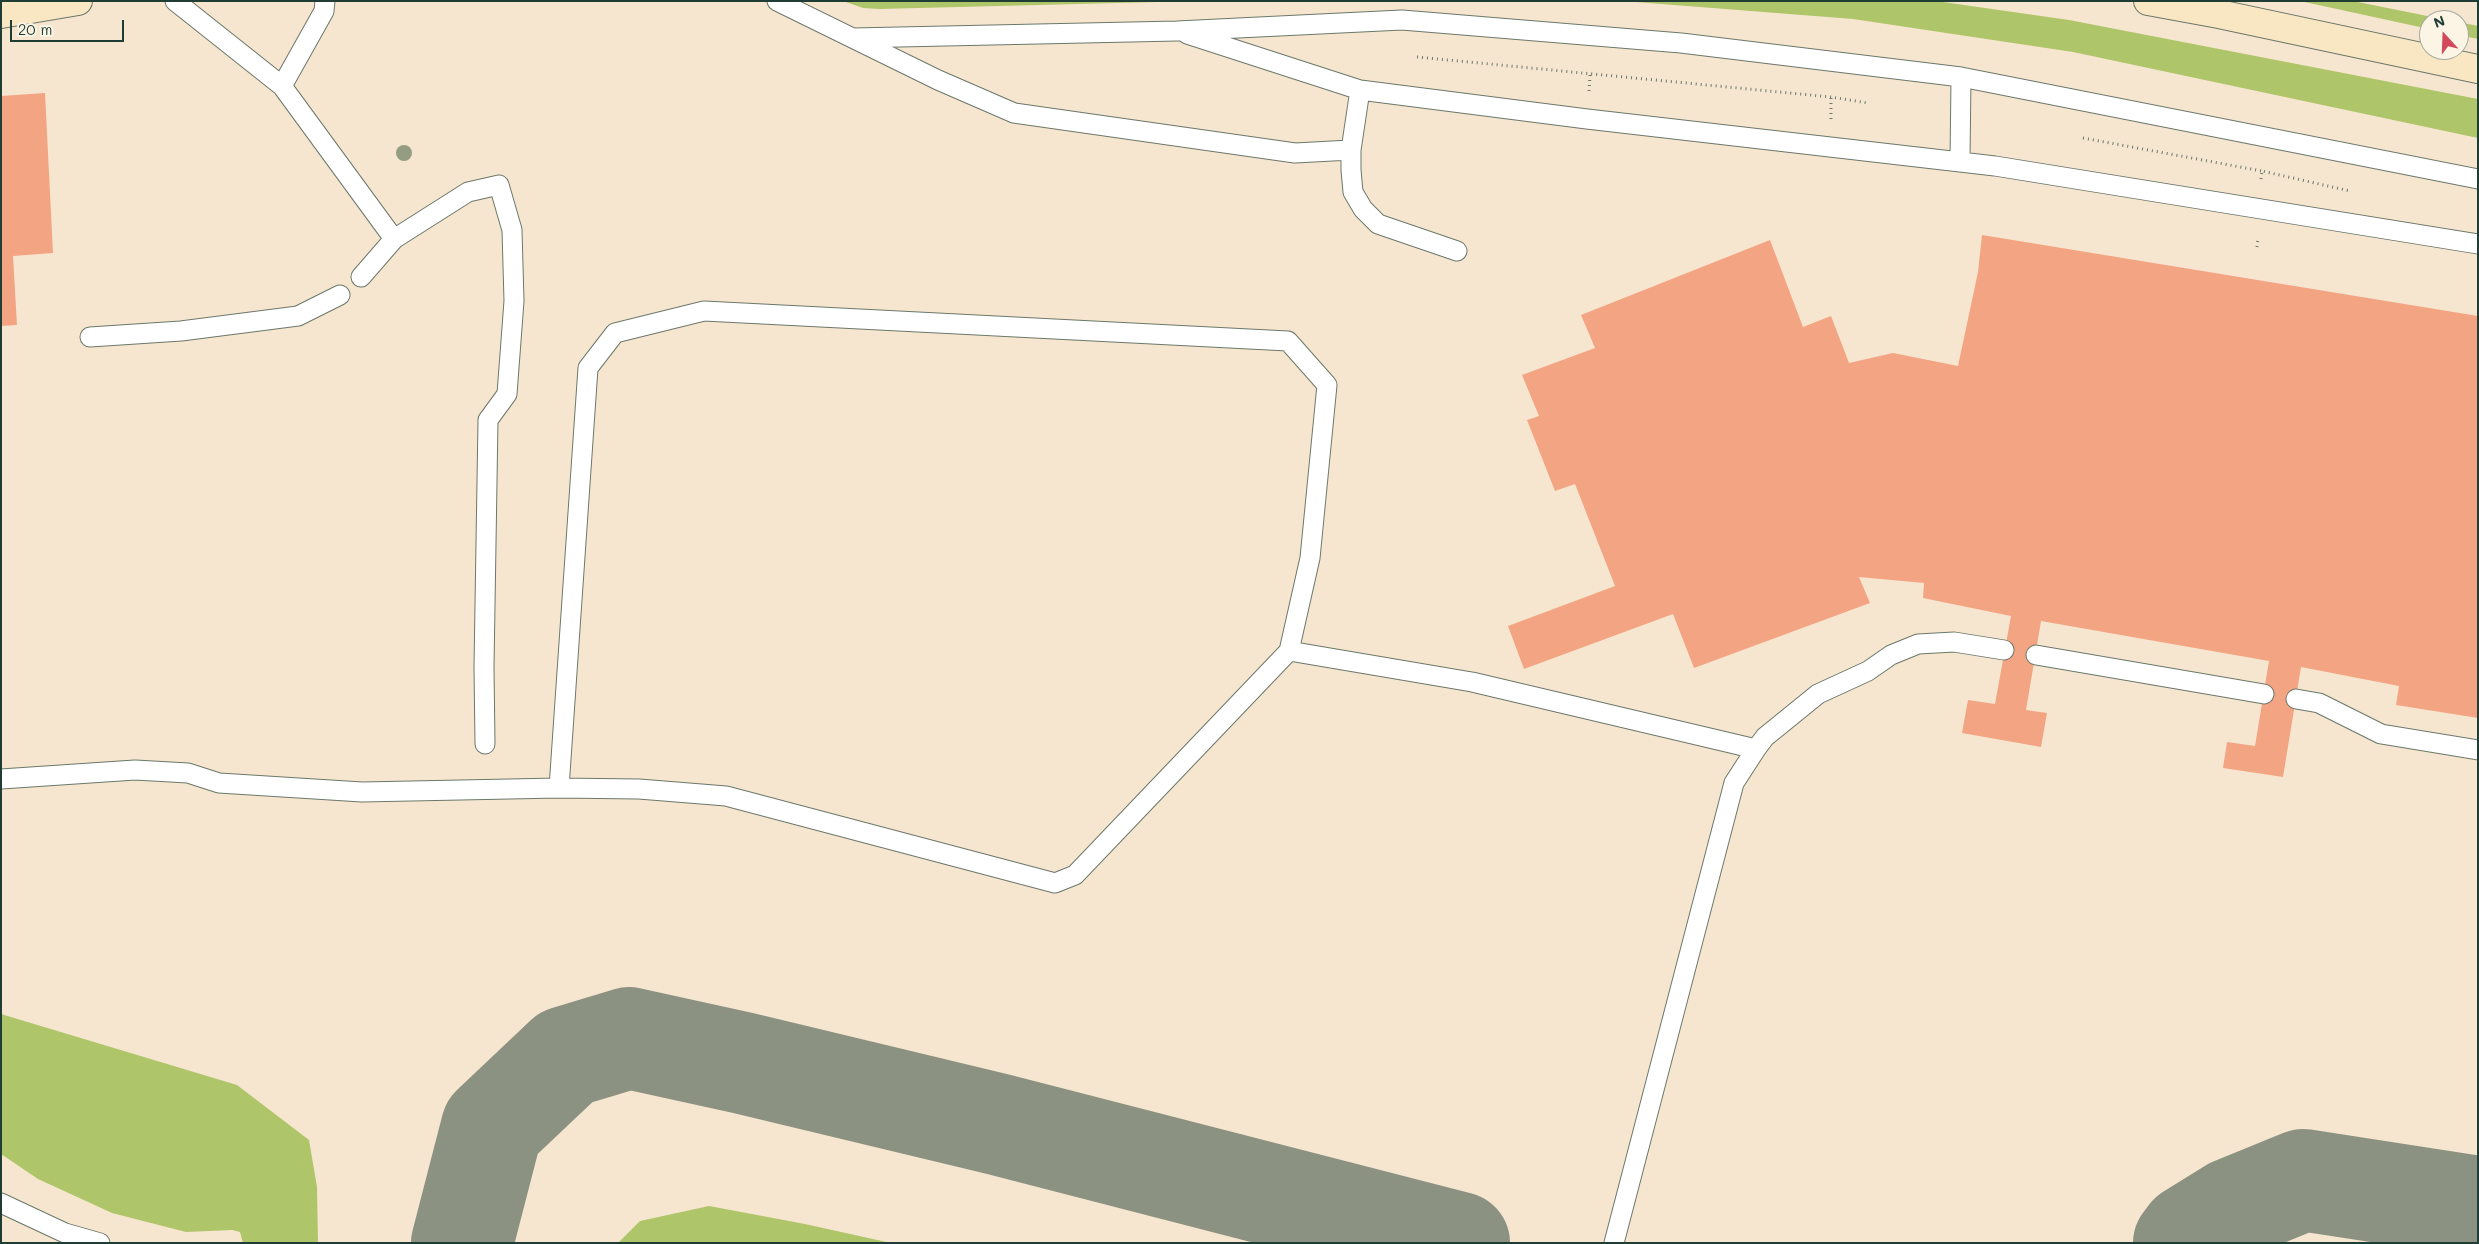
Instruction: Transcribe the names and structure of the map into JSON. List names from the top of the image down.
{
  "scale_bar": "20 m",
  "north": "top"
}
